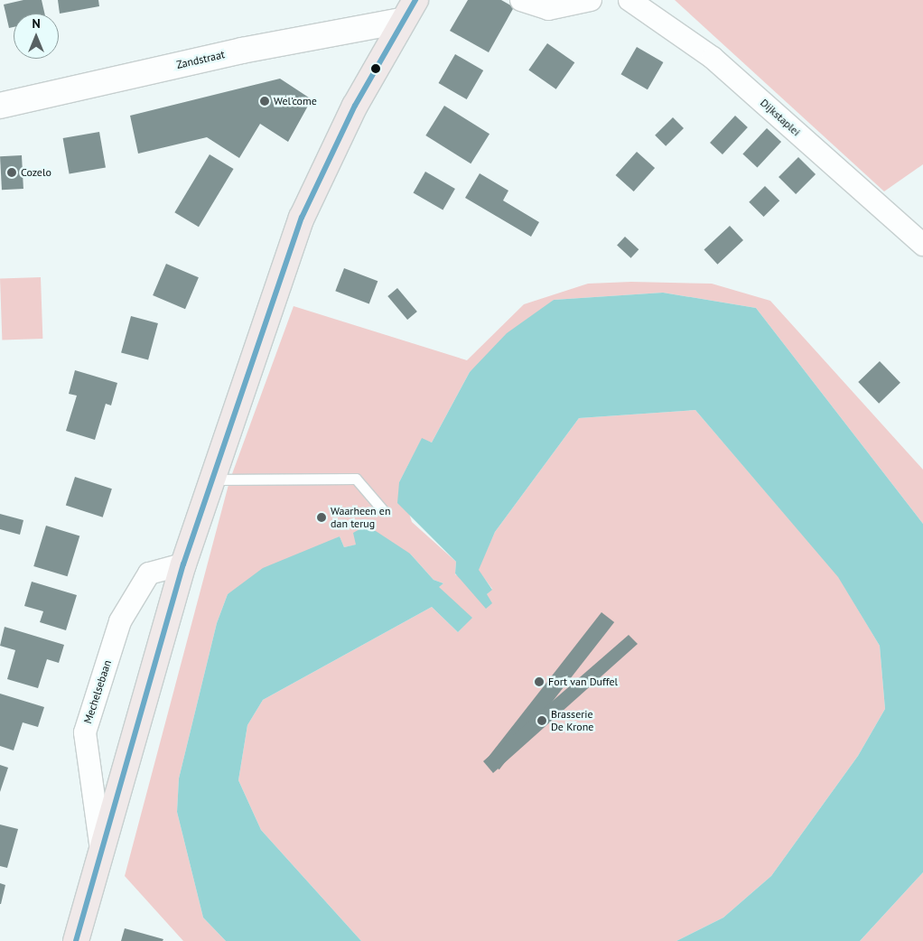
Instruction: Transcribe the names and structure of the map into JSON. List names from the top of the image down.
{
  "streets": {
    "main road": ["Mechelsebaan"],
    "street": ["Zandstraat", "Dijkstaplei"]
  },
  "crossings": [
    ["Zandstraat", "Mechelsebaan"]
  ],
  "places": [
    "Wel'come",
    "Cozelo",
    "Waarheen en dan terug",
    "Fort van Duffel",
    "Brasserie De Krone"
  ],
  "north": "top"
}
